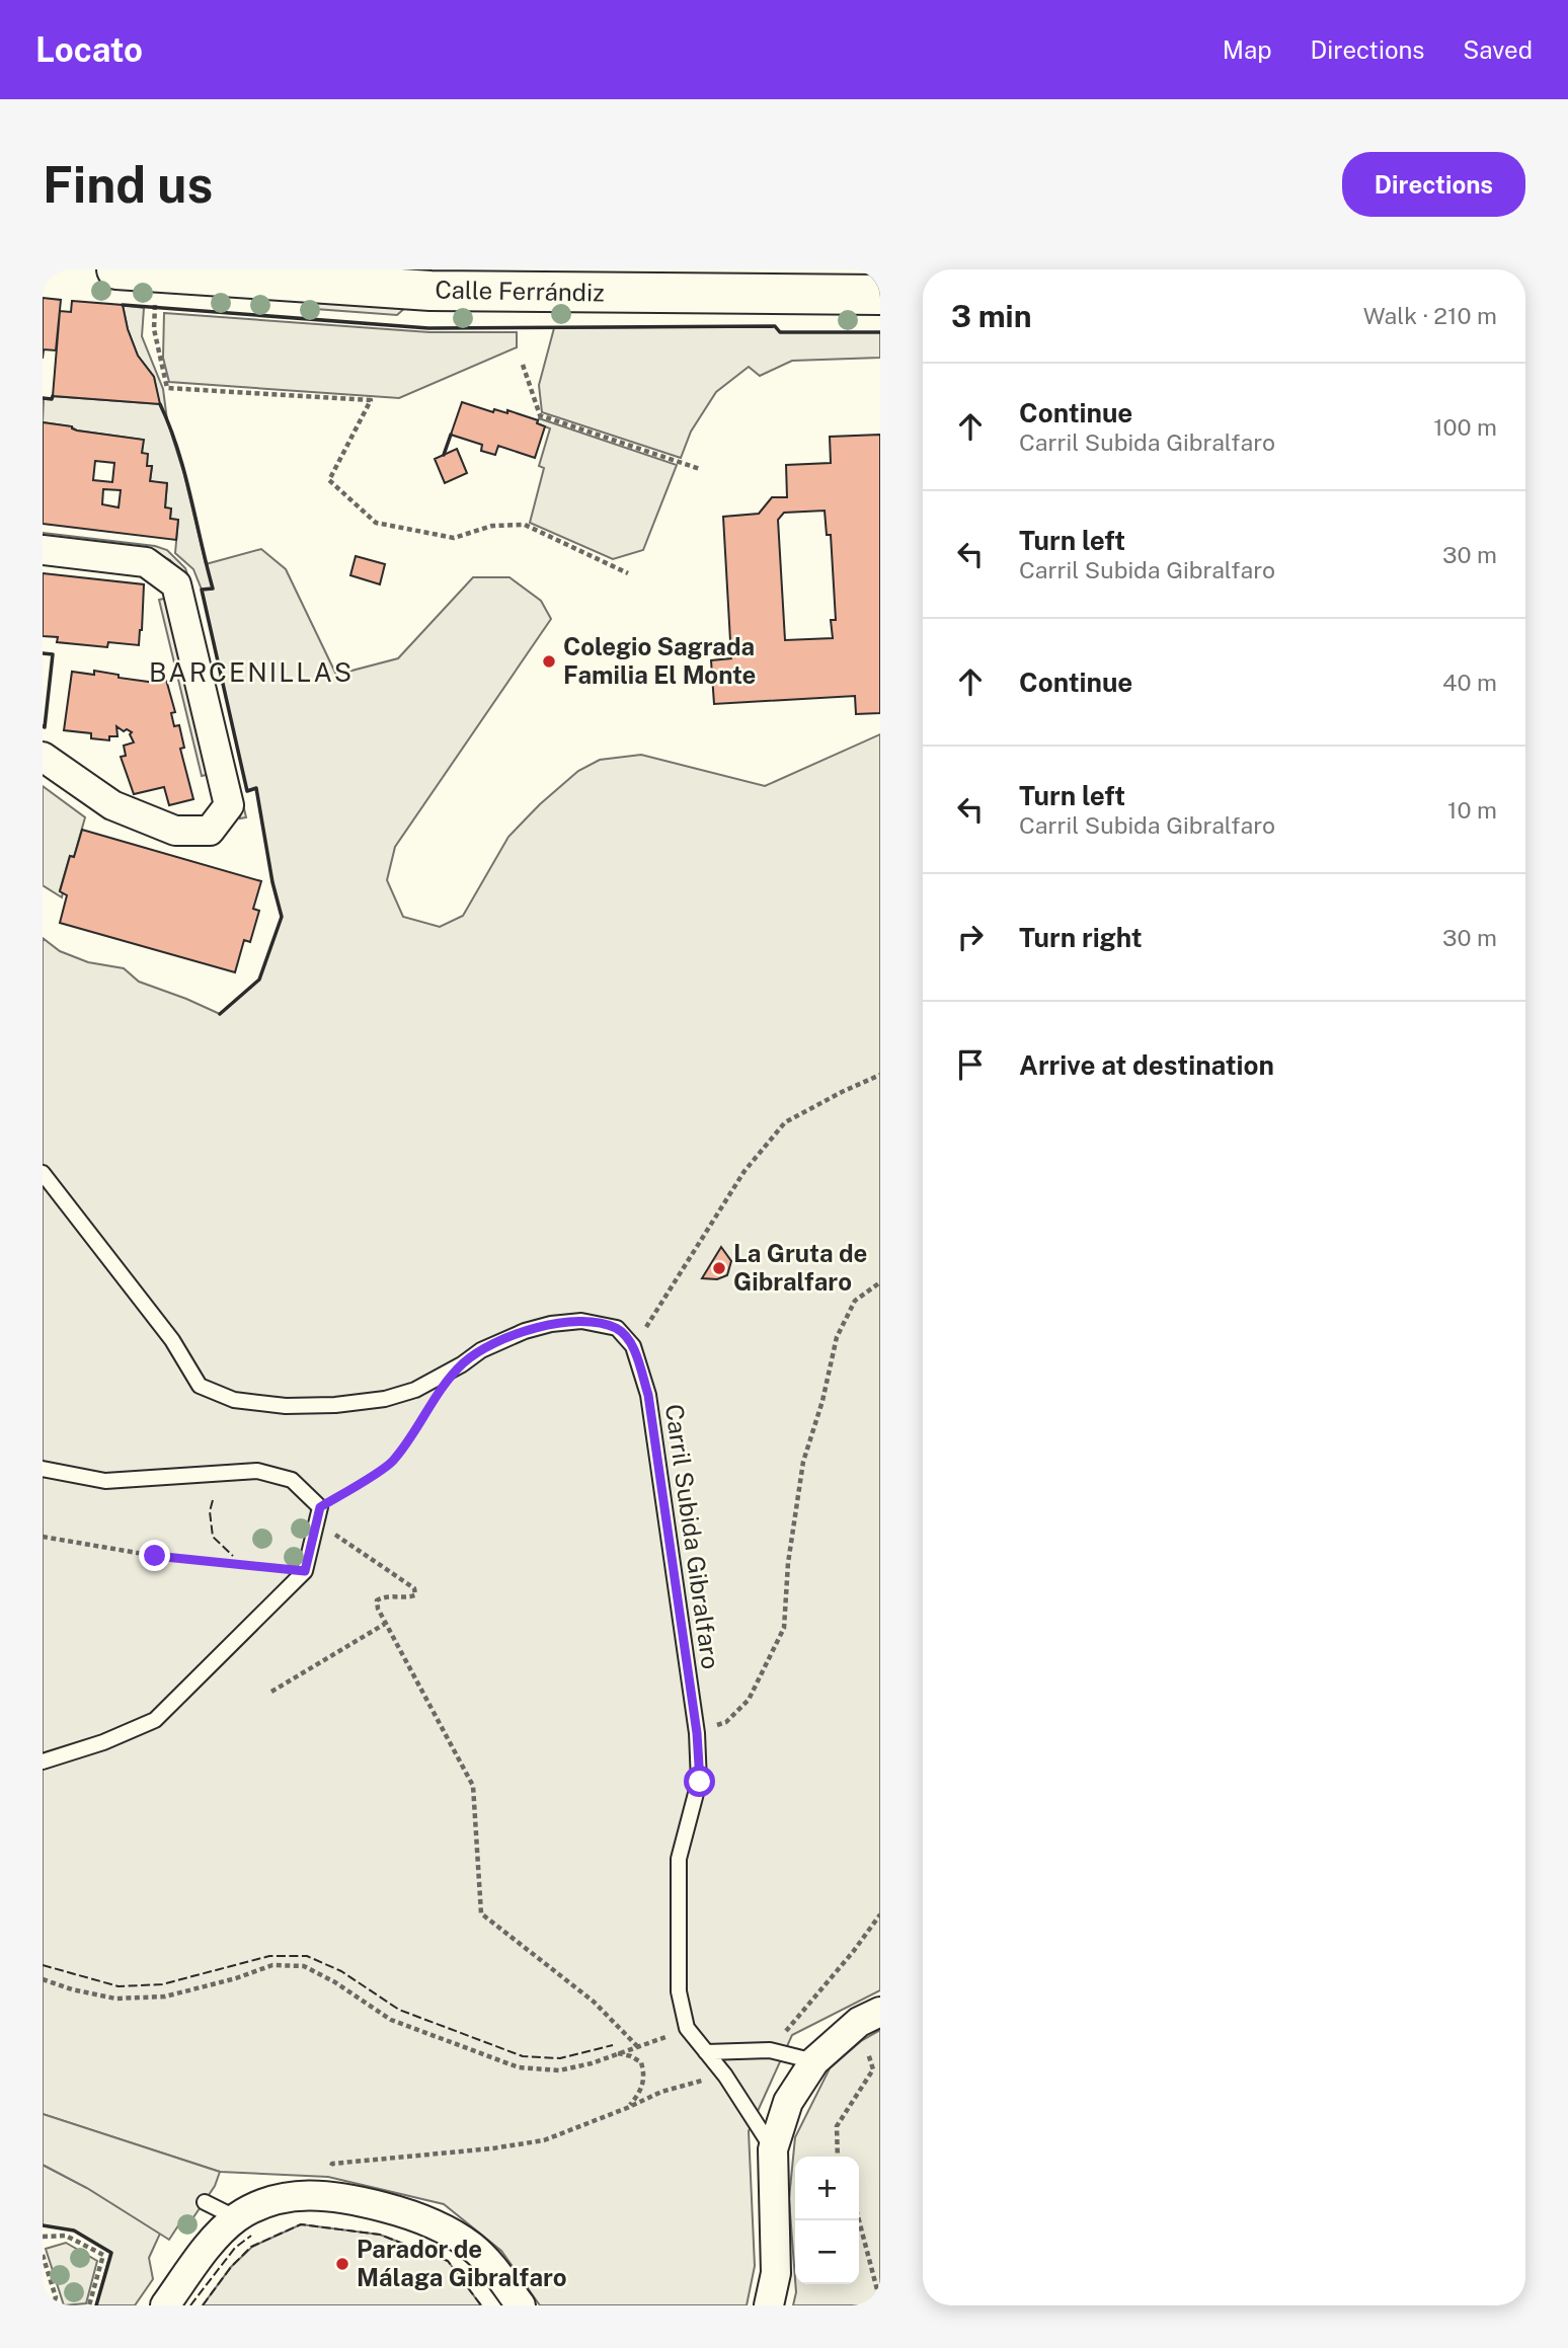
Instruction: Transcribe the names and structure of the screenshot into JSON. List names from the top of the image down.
{
  "streets": {
    "main road": ["Calle Ferrándiz"],
    "lane": ["Carril Subida Gibralfaro"]
  },
  "districts": ["BARCENILLAS"],
  "places": ["Colegio Sagrada Familia El Monte", "La Gruta de Gibralfaro", "Parador de Málaga Gibralfaro"],
  "page": {
    "header": "Locato",
    "nav": ["Map", "Directions", "Saved"],
    "buttons": "Directions",
    "title": "Find us",
    "heading": ["3 min", "Walk · 210 m"],
    "list": [
      ["Continue", "Carril Subida Gibralfaro", "100 m"],
      ["Turn left", "Carril Subida Gibralfaro", "30 m"],
      ["Continue", "40 m"],
      ["Turn left", "Carril Subida Gibralfaro", "10 m"],
      ["Turn right", "30 m"],
      "Arrive at destination"
    ],
    "map_buttons": ["+", "−"]
  }
}
